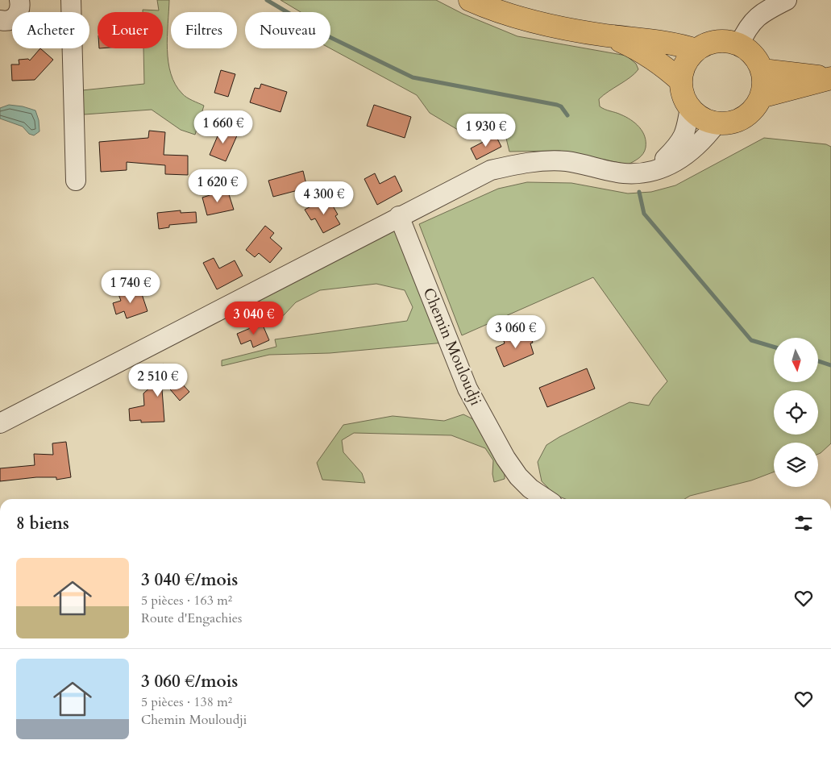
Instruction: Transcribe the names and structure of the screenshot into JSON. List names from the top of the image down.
{
  "streets": {
    "street": ["Chemin Mouloudji"]
  },
  "north": "bottom",
  "page": {
    "chip": [
      "Acheter",
      "Louer",
      "Filtres",
      "Nouveau"
    ],
    "price": [
      "1 660 €",
      "1 930 €",
      "1 620 €",
      "4 300 €",
      "1 740 €",
      "3 040 €",
      "3 060 €",
      "2 510 €"
    ],
    "heading": "8 biens",
    "list": [
      {
        "name": "3 040 €/mois",
        "note": "5 pièces · 163 m² · Route d'Engachies"
      },
      {
        "name": "3 060 €/mois",
        "note": "5 pièces · 138 m² · Chemin Mouloudji"
      }
    ]
  }
}
